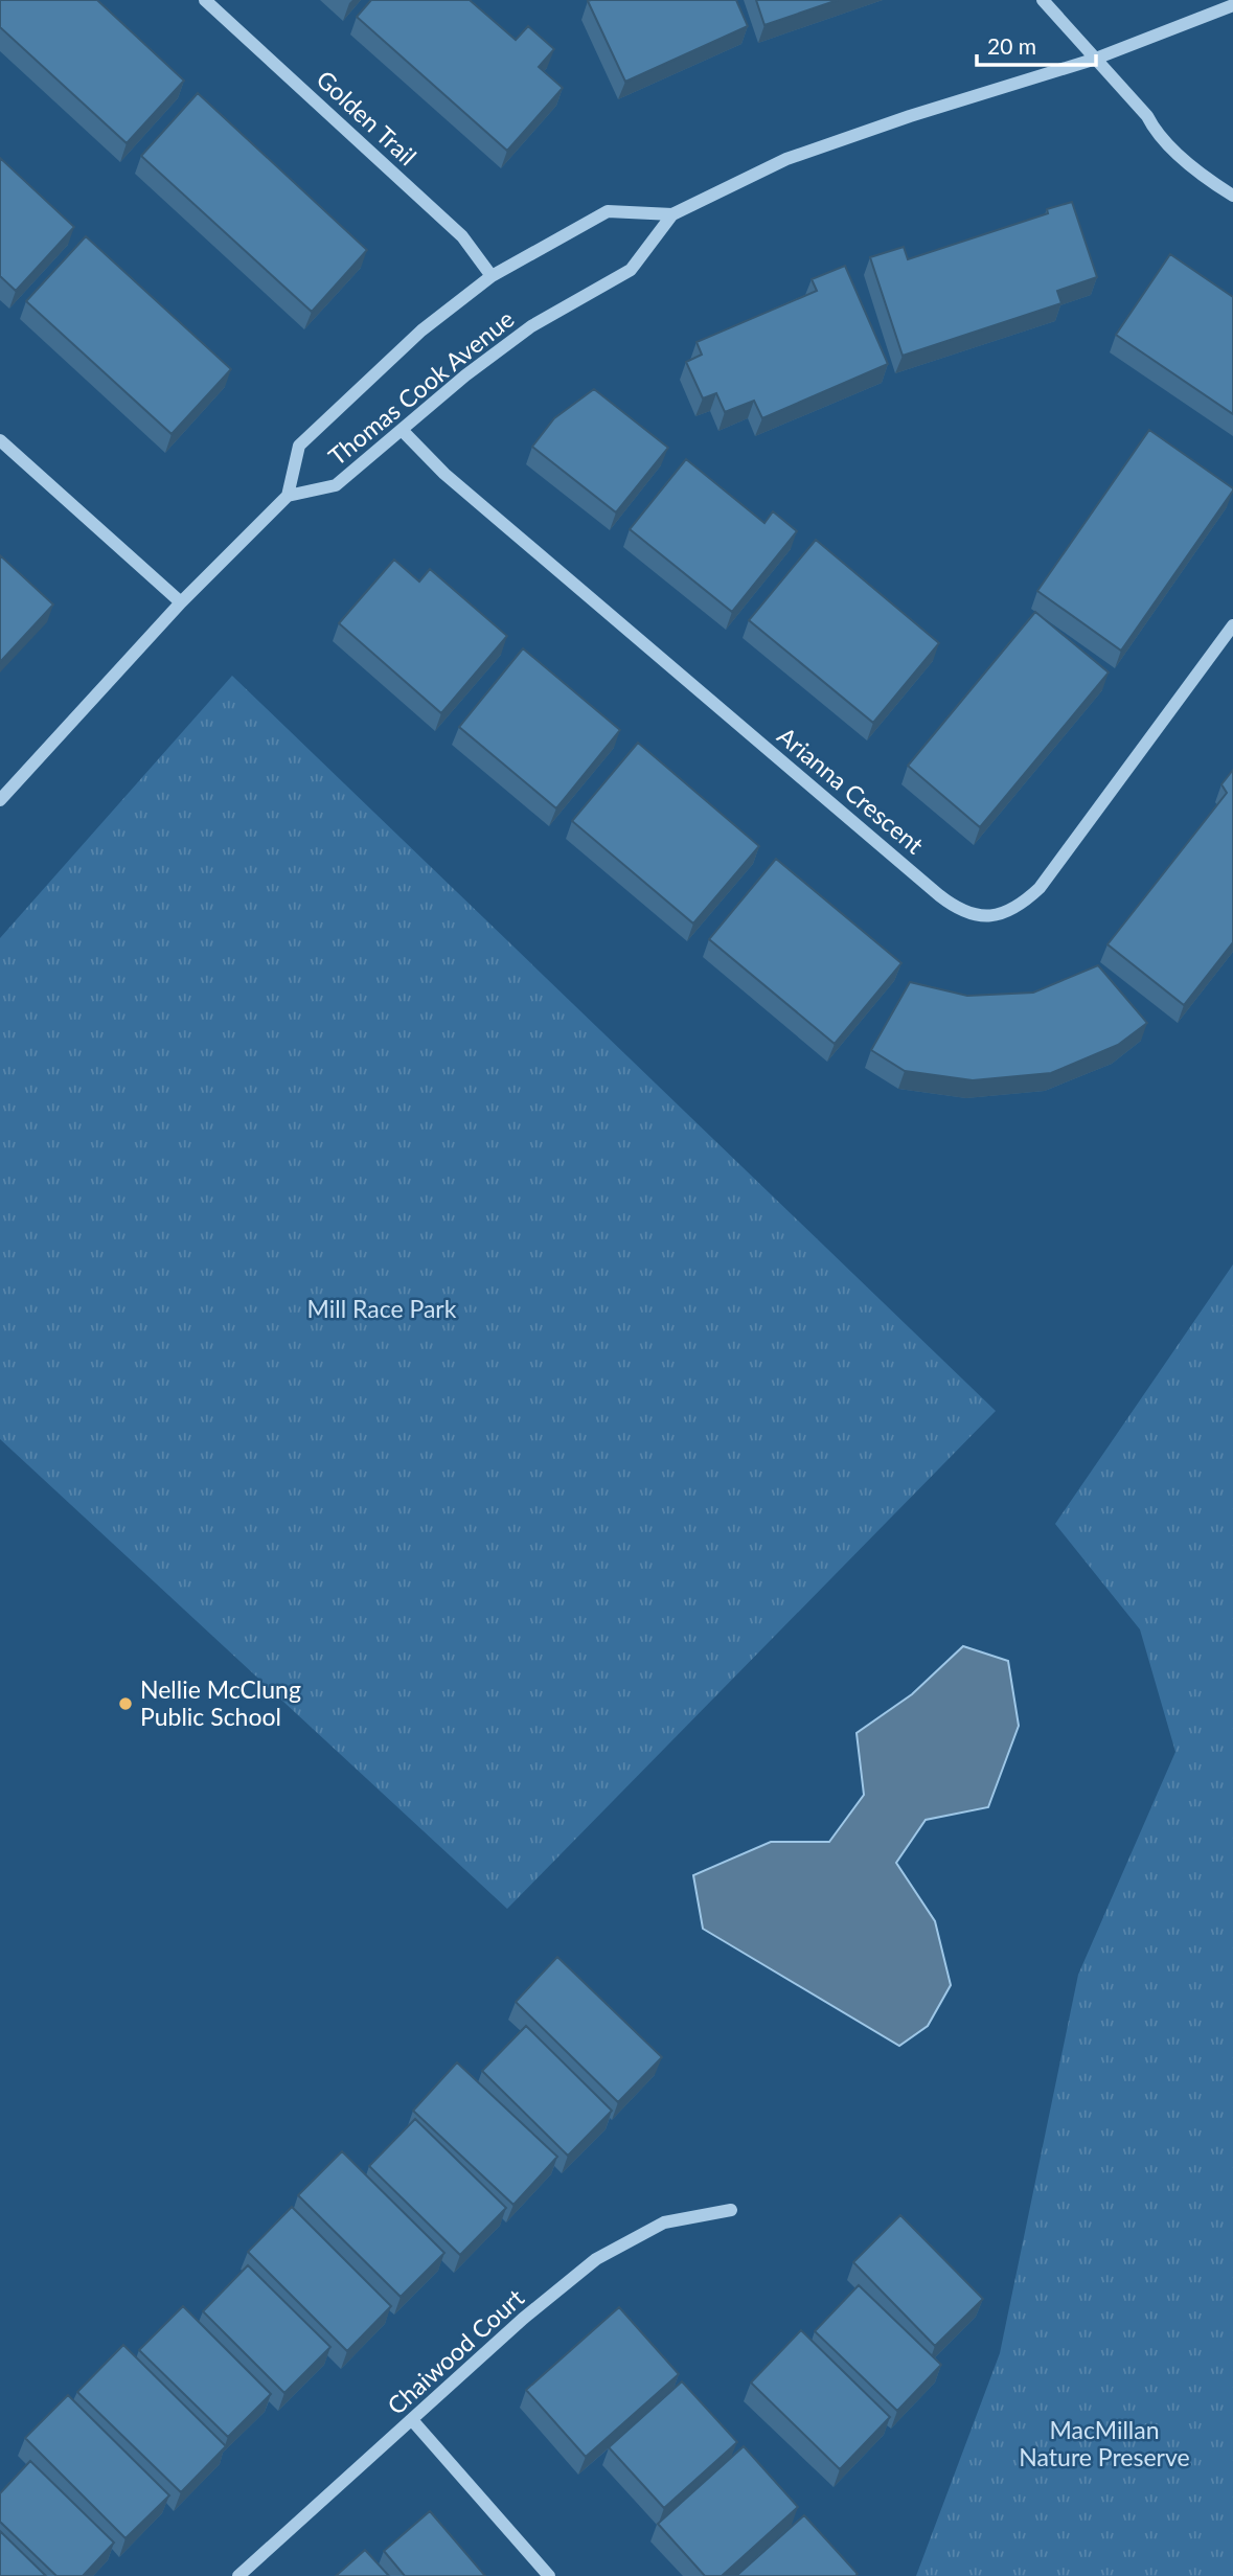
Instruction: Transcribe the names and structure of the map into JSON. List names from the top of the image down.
{
  "streets": {
    "street": [
      "Golden Trail",
      "Thomas Cook Avenue",
      "Arianna Crescent",
      "Chaiwood Court"
    ]
  },
  "crossings": [
    ["Golden Trail", "Thomas Cook Avenue"],
    ["Thomas Cook Avenue", "Arianna Crescent"]
  ],
  "parks": ["Mill Race Park", "MacMillan Nature Preserve"],
  "places": ["Nellie McClung Public School"],
  "scale_bar": "20 m"
}
